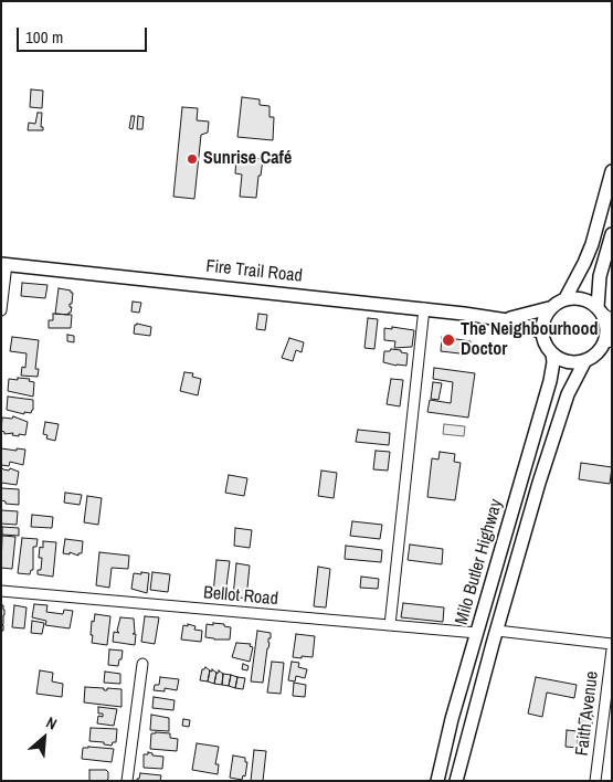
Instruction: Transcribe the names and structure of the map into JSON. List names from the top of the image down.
{
  "streets": {
    "main road": ["Fire Trail Road", "Milo Butler Highway"],
    "street": ["Bellot Road", "Faith Avenue"]
  },
  "crossings": [
    ["Fire Trail Road", "Milo Butler Highway"],
    ["Milo Butler Highway", "Bellot Road"]
  ],
  "places": ["Sunrise Café", "The Neighbourhood Doctor"],
  "scale_bar": "100 m",
  "north": "top right"
}
